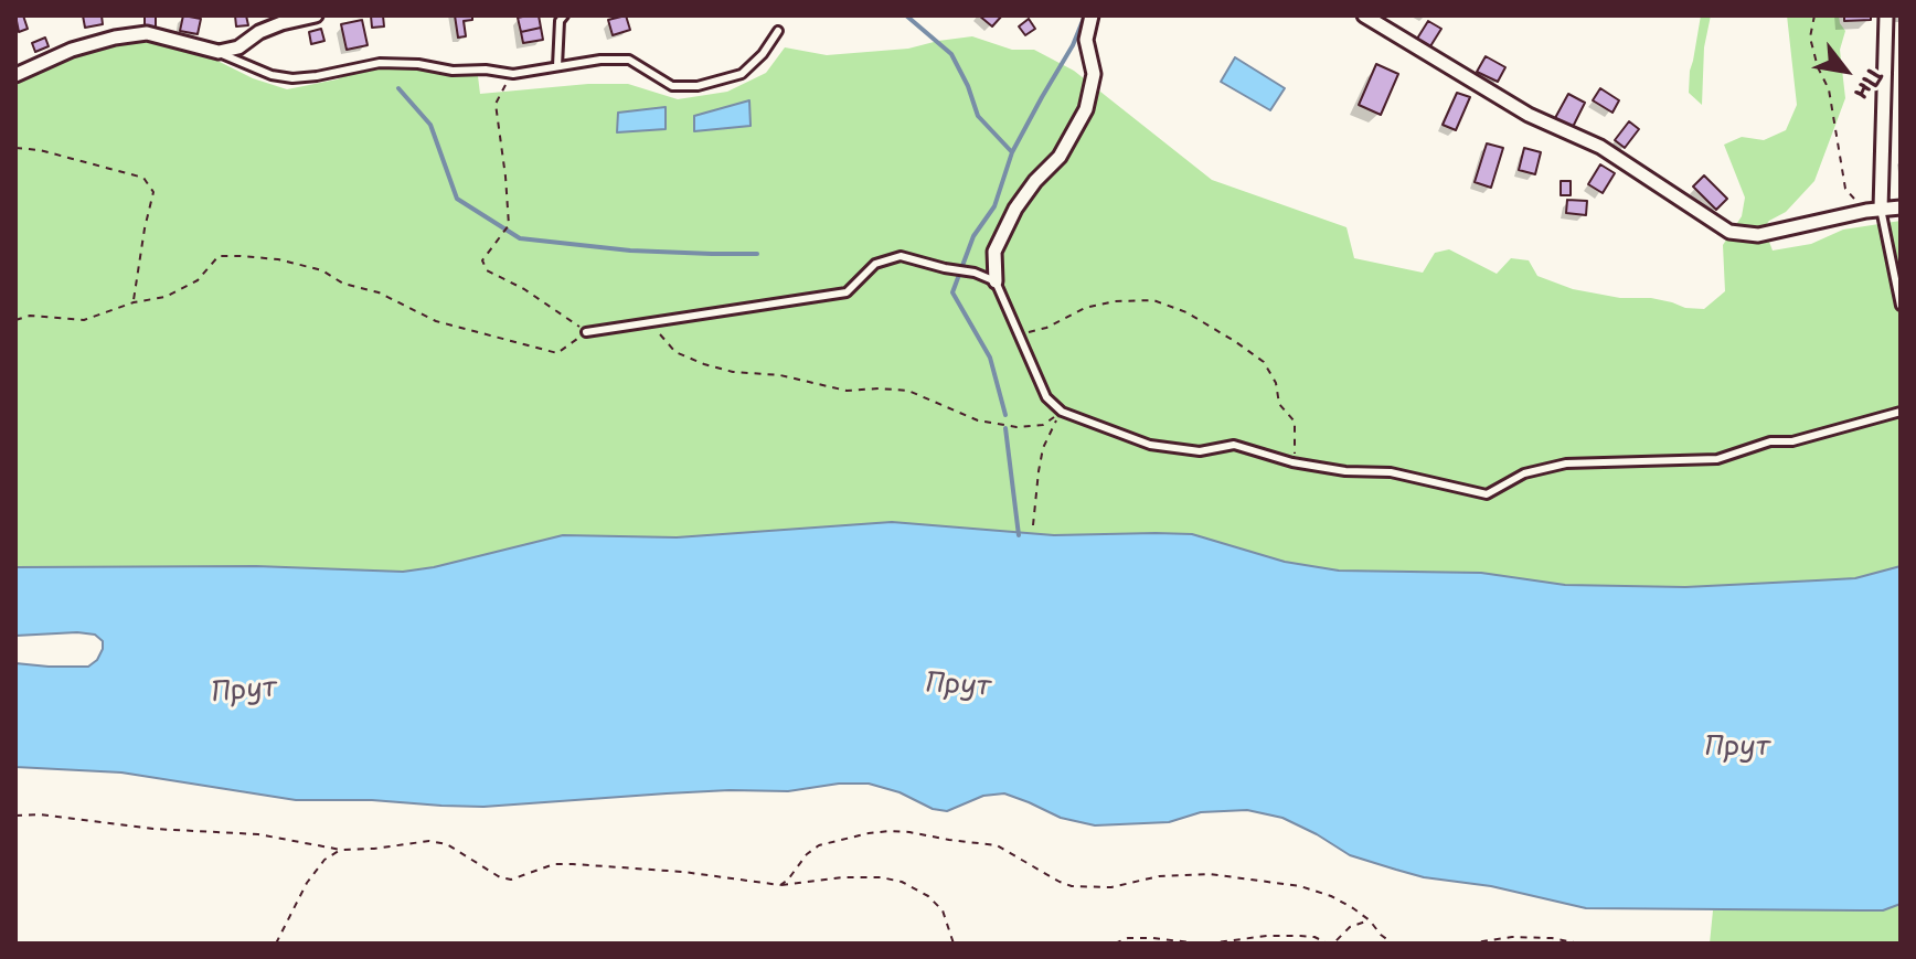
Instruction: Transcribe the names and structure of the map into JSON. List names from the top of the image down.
{
  "water": ["Прут"],
  "north": "bottom right"
}
